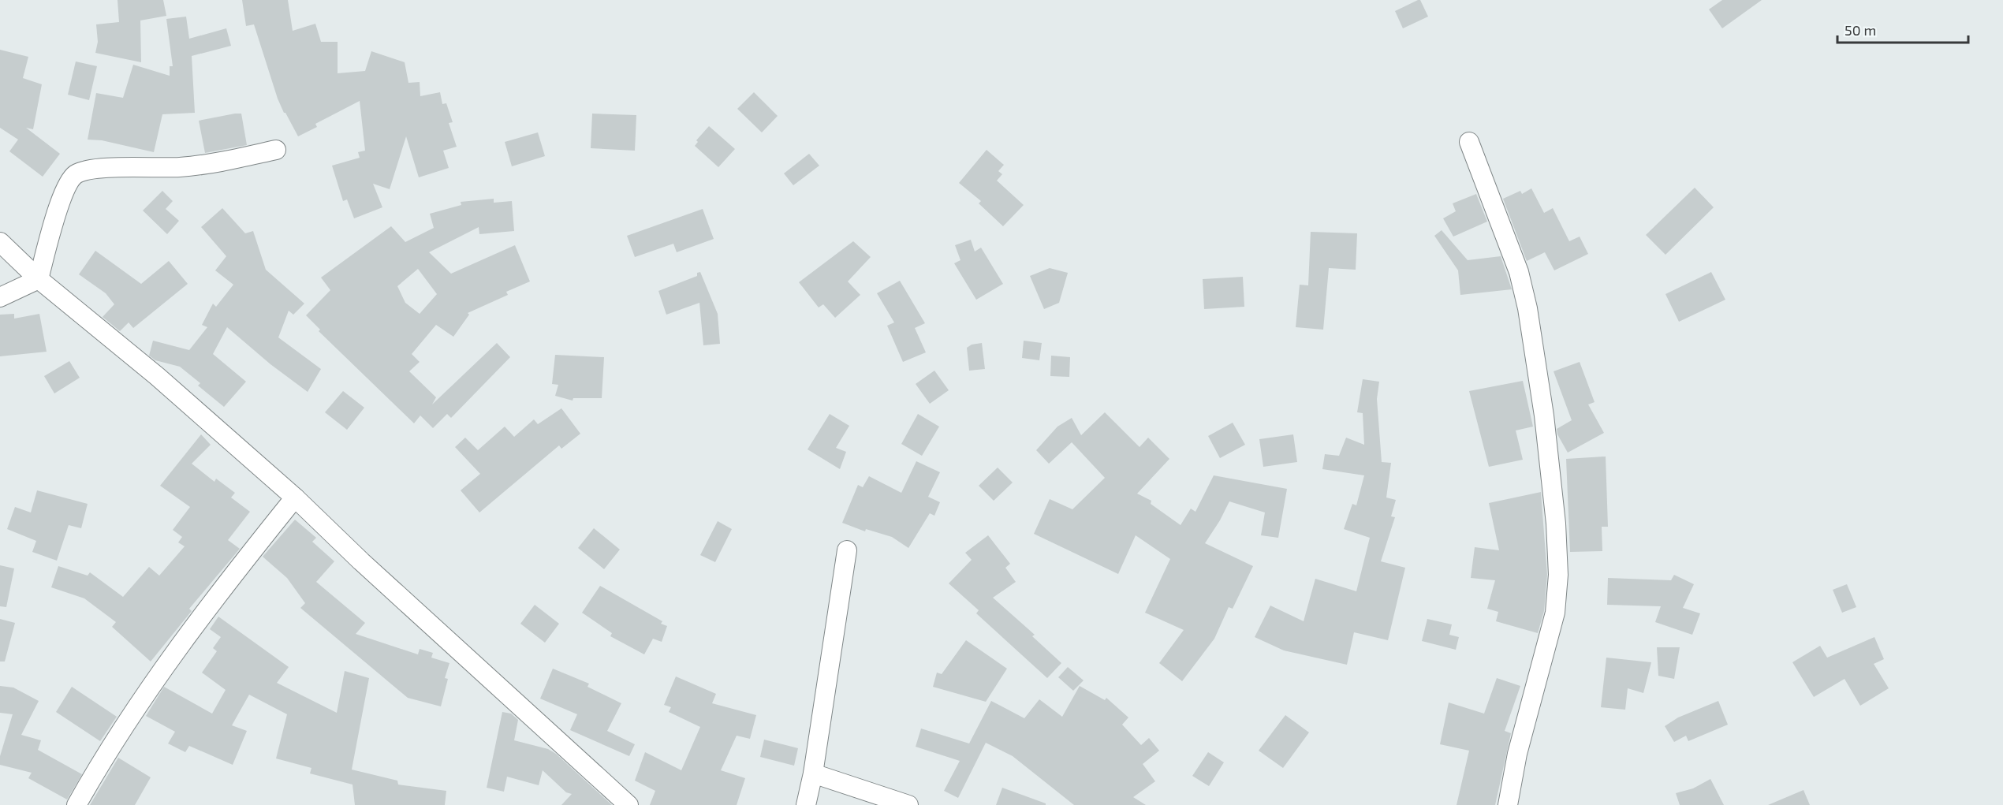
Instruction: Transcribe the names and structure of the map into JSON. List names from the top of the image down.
{
  "scale_bar": "50 m"
}
